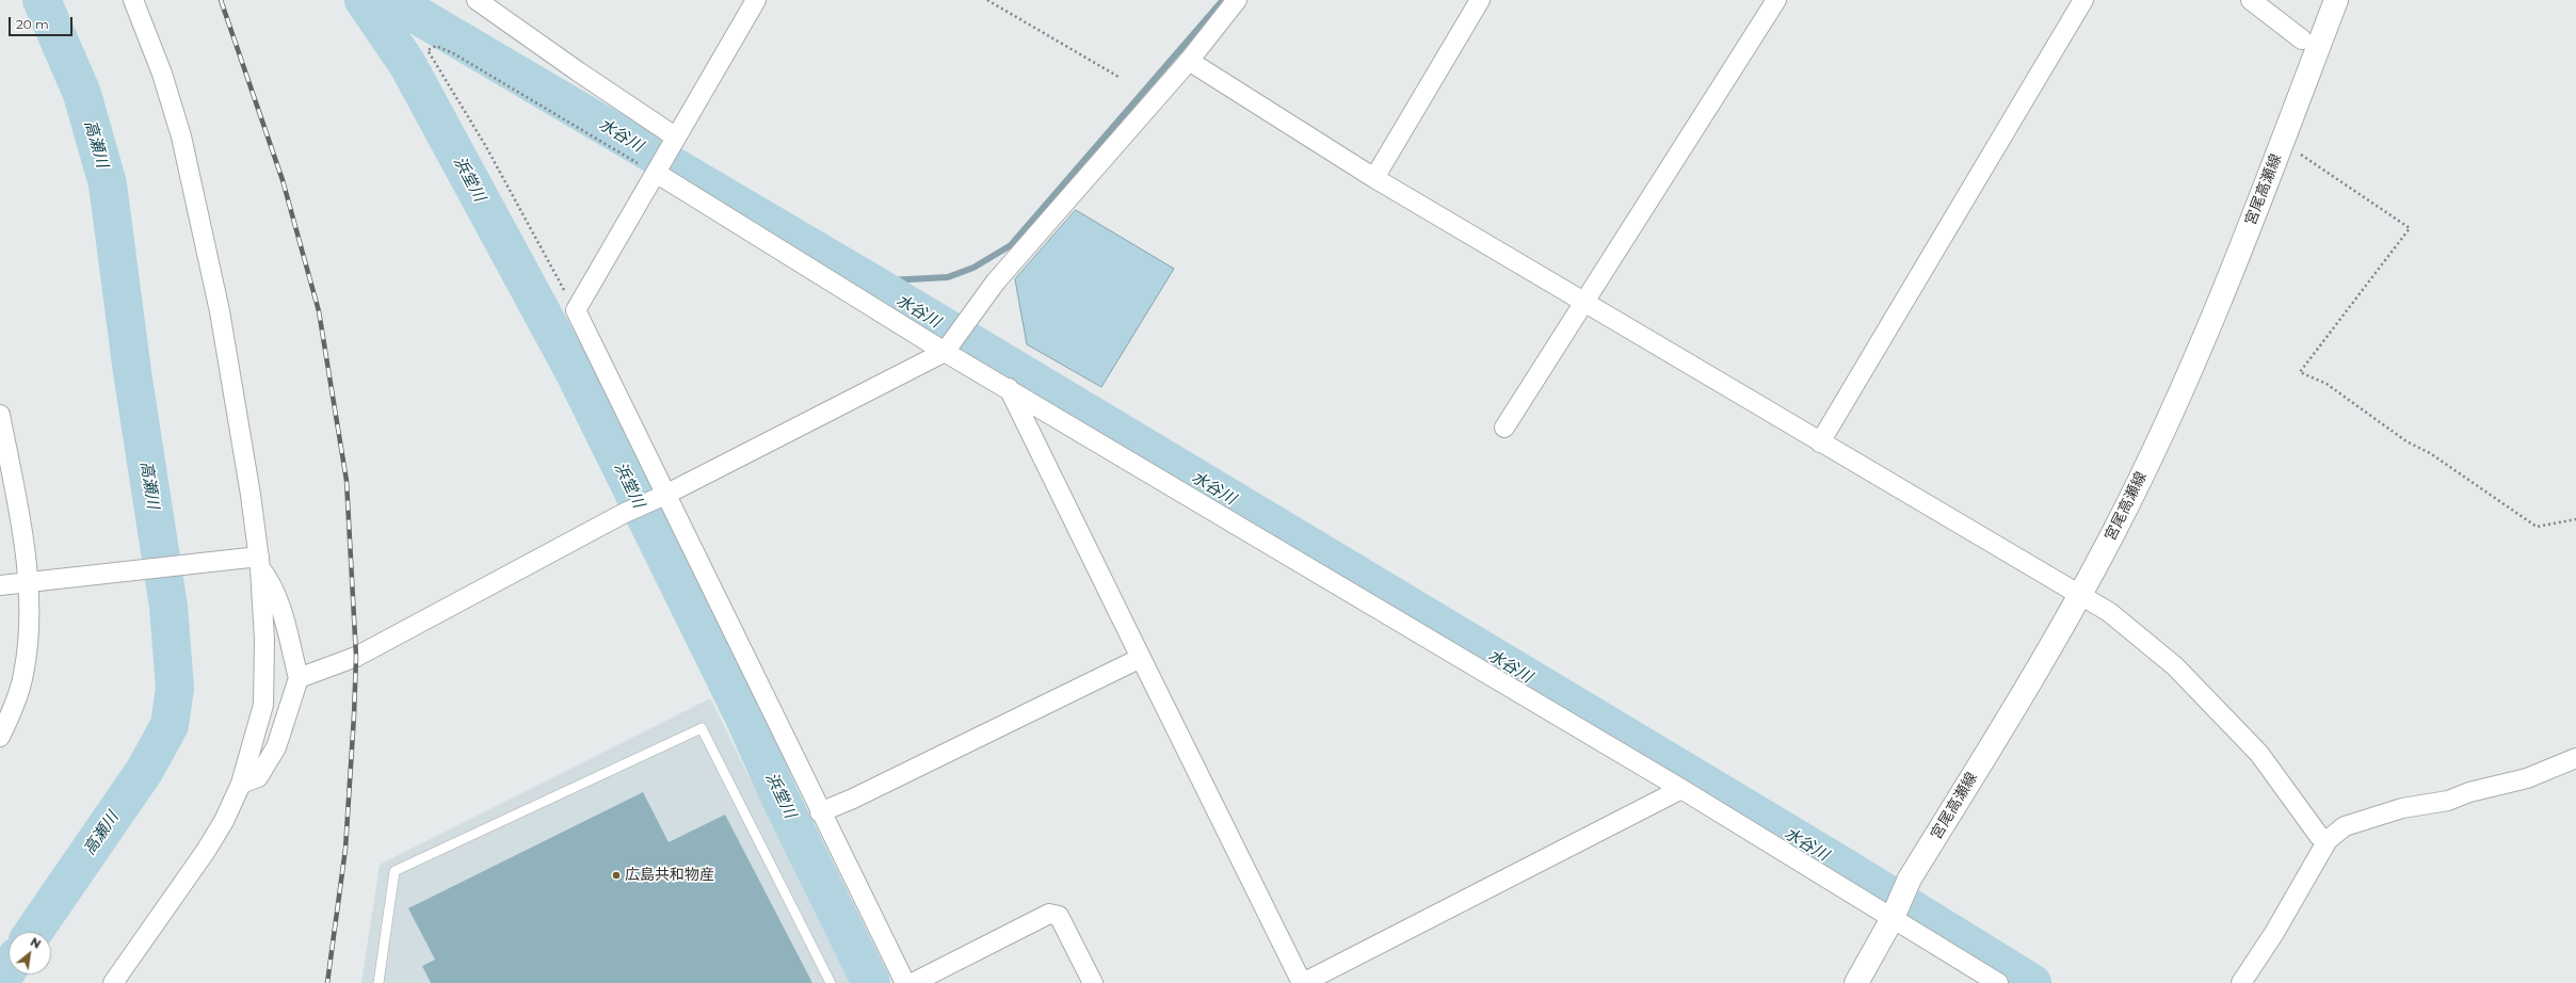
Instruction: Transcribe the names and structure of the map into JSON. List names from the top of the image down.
{
  "streets": {
    "main road": ["宮尾高瀬線"]
  },
  "water": ["水谷川", "高瀬川", "浜堂川"],
  "places": ["広島共和物産"],
  "scale_bar": "20 m",
  "north": "top right"
}
